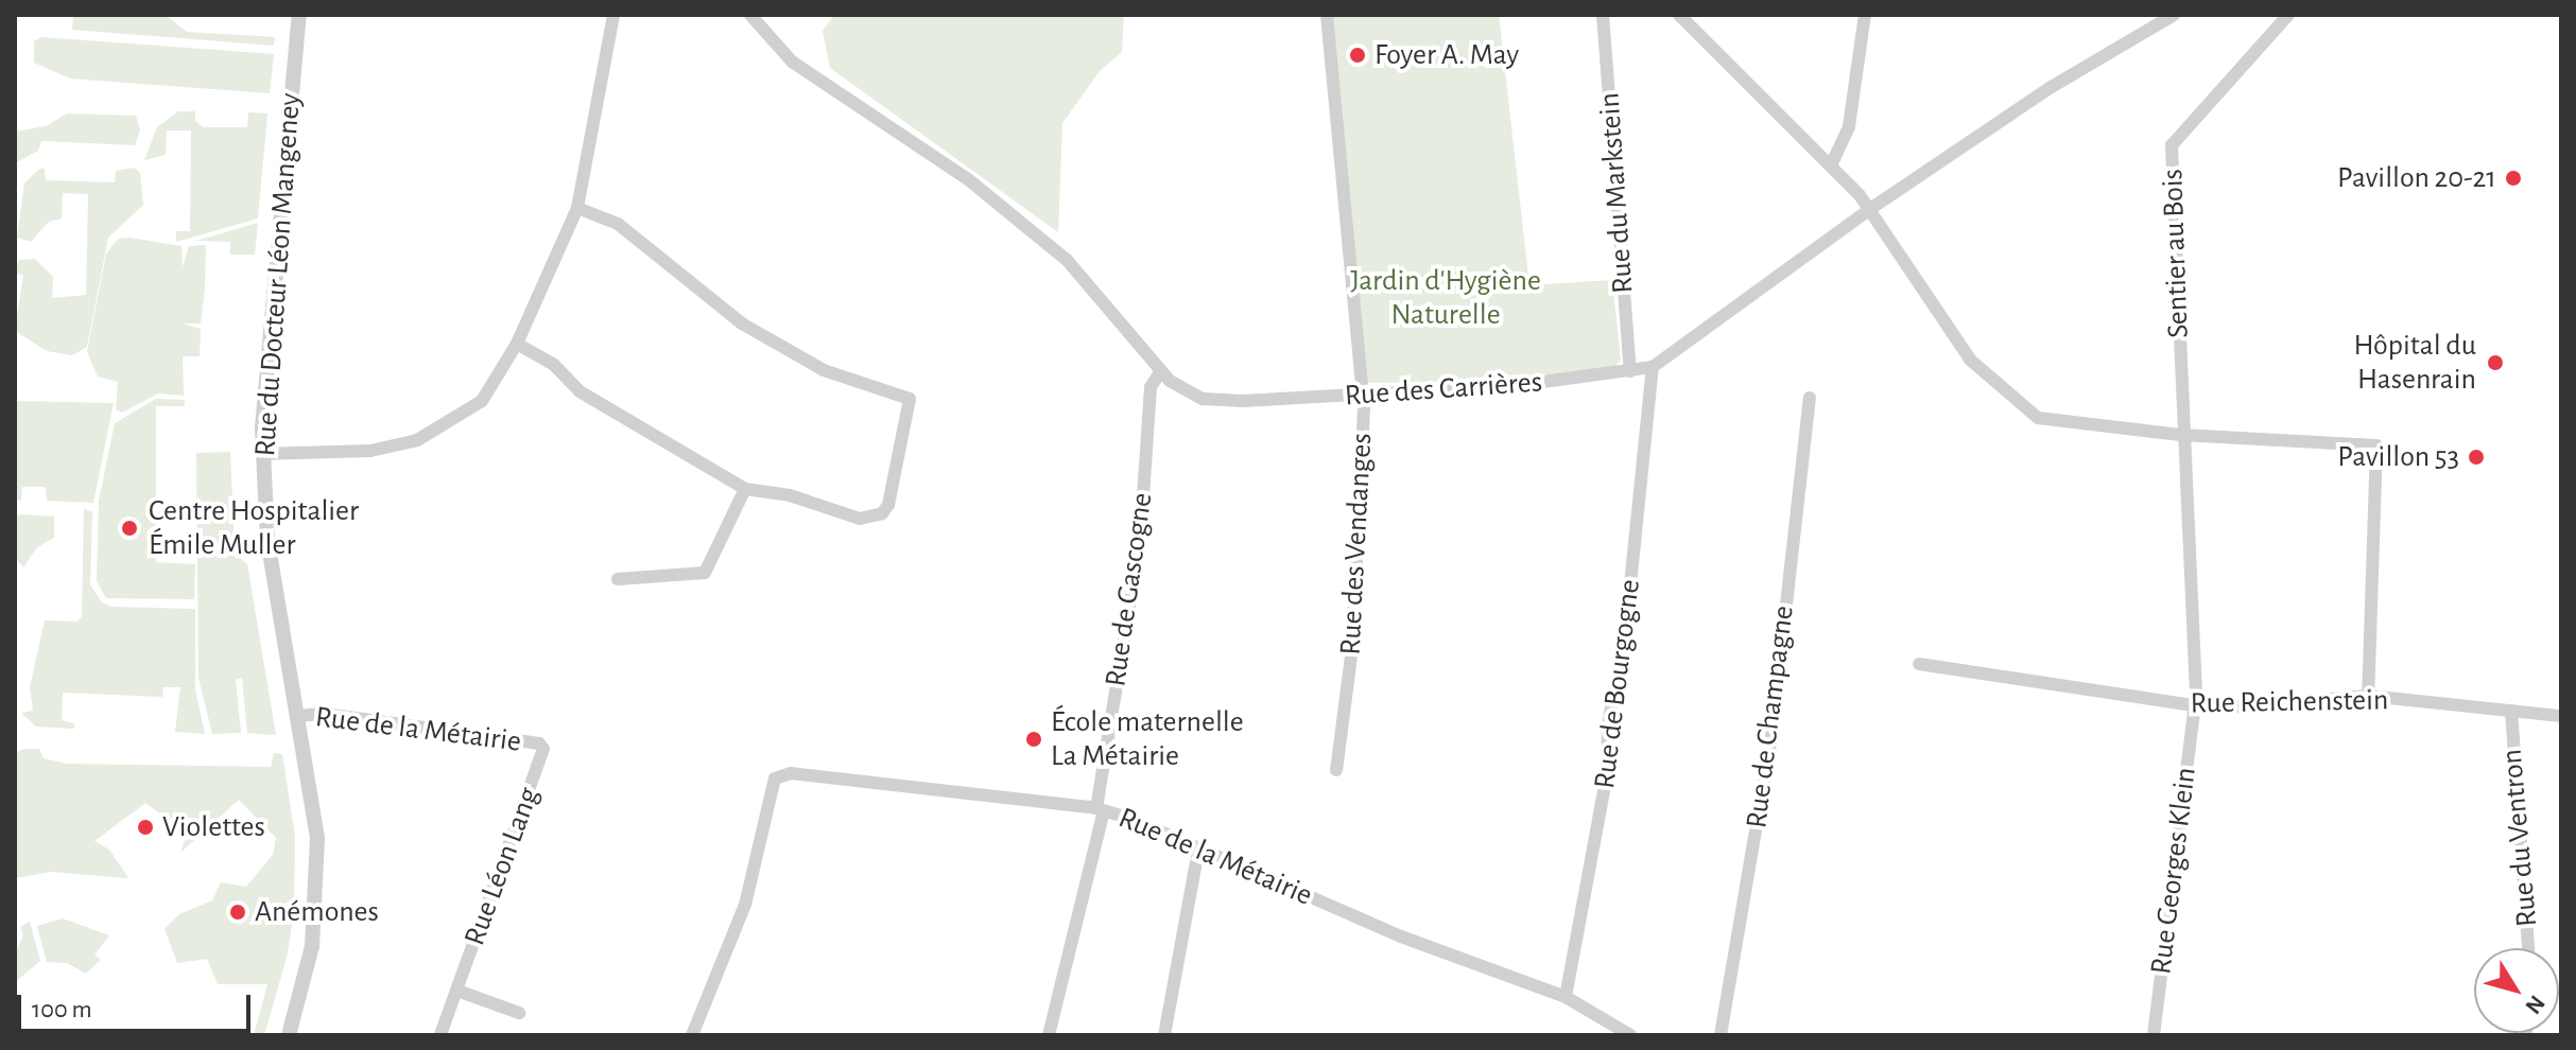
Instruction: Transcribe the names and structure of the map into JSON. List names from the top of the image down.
{
  "streets": {
    "street": [
      "Rue du Markstein",
      "Sentier au Bois",
      "Rue du Docteur Léon Mangeney",
      "Rue des Carrières",
      "Rue des Vendanges",
      "Rue de Gascogne",
      "Rue de Bourgogne",
      "Rue Reichenstein",
      "Rue de Champagne",
      "Rue de la Métairie",
      "Rue du Ventron",
      "Rue Léon Lang",
      "Rue Georges Klein"
    ]
  },
  "crossings": [
    ["Rue du Markstein", "Rue des Carrières"],
    ["Sentier au Bois", "Rue Reichenstein"],
    ["Sentier au Bois", "Rue Georges Klein"],
    ["Rue du Docteur Léon Mangeney", "Rue de la Métairie"],
    ["Rue des Carrières", "Rue des Vendanges"],
    ["Rue des Carrières", "Rue de Gascogne"],
    ["Rue des Carrières", "Rue de Bourgogne"],
    ["Rue de Gascogne", "Rue de la Métairie"],
    ["Rue de Bourgogne", "Rue de la Métairie"],
    ["Rue Reichenstein", "Rue du Ventron"],
    ["Rue Reichenstein", "Rue Georges Klein"],
    ["Rue de la Métairie", "Rue Léon Lang"]
  ],
  "parks": ["Jardin d'Hygiène Naturelle"],
  "places": [
    "Foyer A. May",
    "Pavillon 20-21",
    "Hôpital du Hasenrain",
    "Pavillon 53",
    "Centre Hospitalier Émile Muller",
    "École maternelle La Métairie",
    "Violettes",
    "Anémones"
  ],
  "scale_bar": "100 m",
  "north": "bottom right"
}
